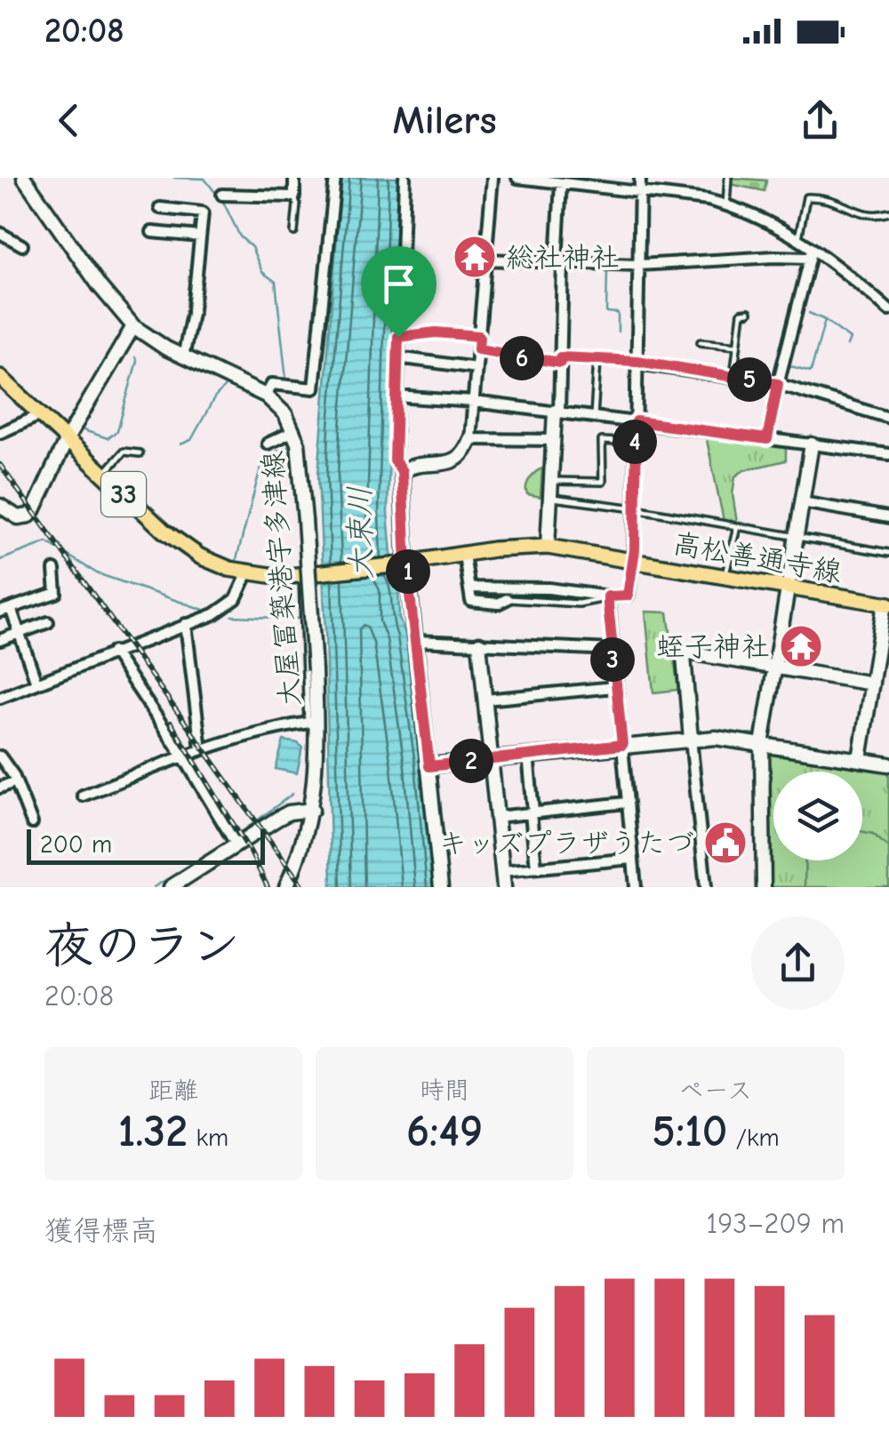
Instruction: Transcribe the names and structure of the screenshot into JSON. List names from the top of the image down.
{
  "streets": {
    "main road": ["33", "高松善通寺線"],
    "street": ["大屋冨築港宇多津線"]
  },
  "water": ["大束川"],
  "places": {
    "temple": ["総社神社", "蛭子神社"],
    "public building": ["キッズプラザうたづ"]
  },
  "scale_bar": "200 m",
  "page": {
    "status": "20:08",
    "header": "Milers",
    "pins": [
      "6",
      "5",
      "4",
      "1",
      "3",
      "2"
    ],
    "scale": "200 m",
    "heading": ["夜のラン", "20:08"],
    "stats": [
      ["距離", "1.32 km"],
      ["時間", "6:49"],
      ["ペース", "5:10 /km"]
    ],
    "chart": ["獲得標高", "193–209 m"]
  }
}
